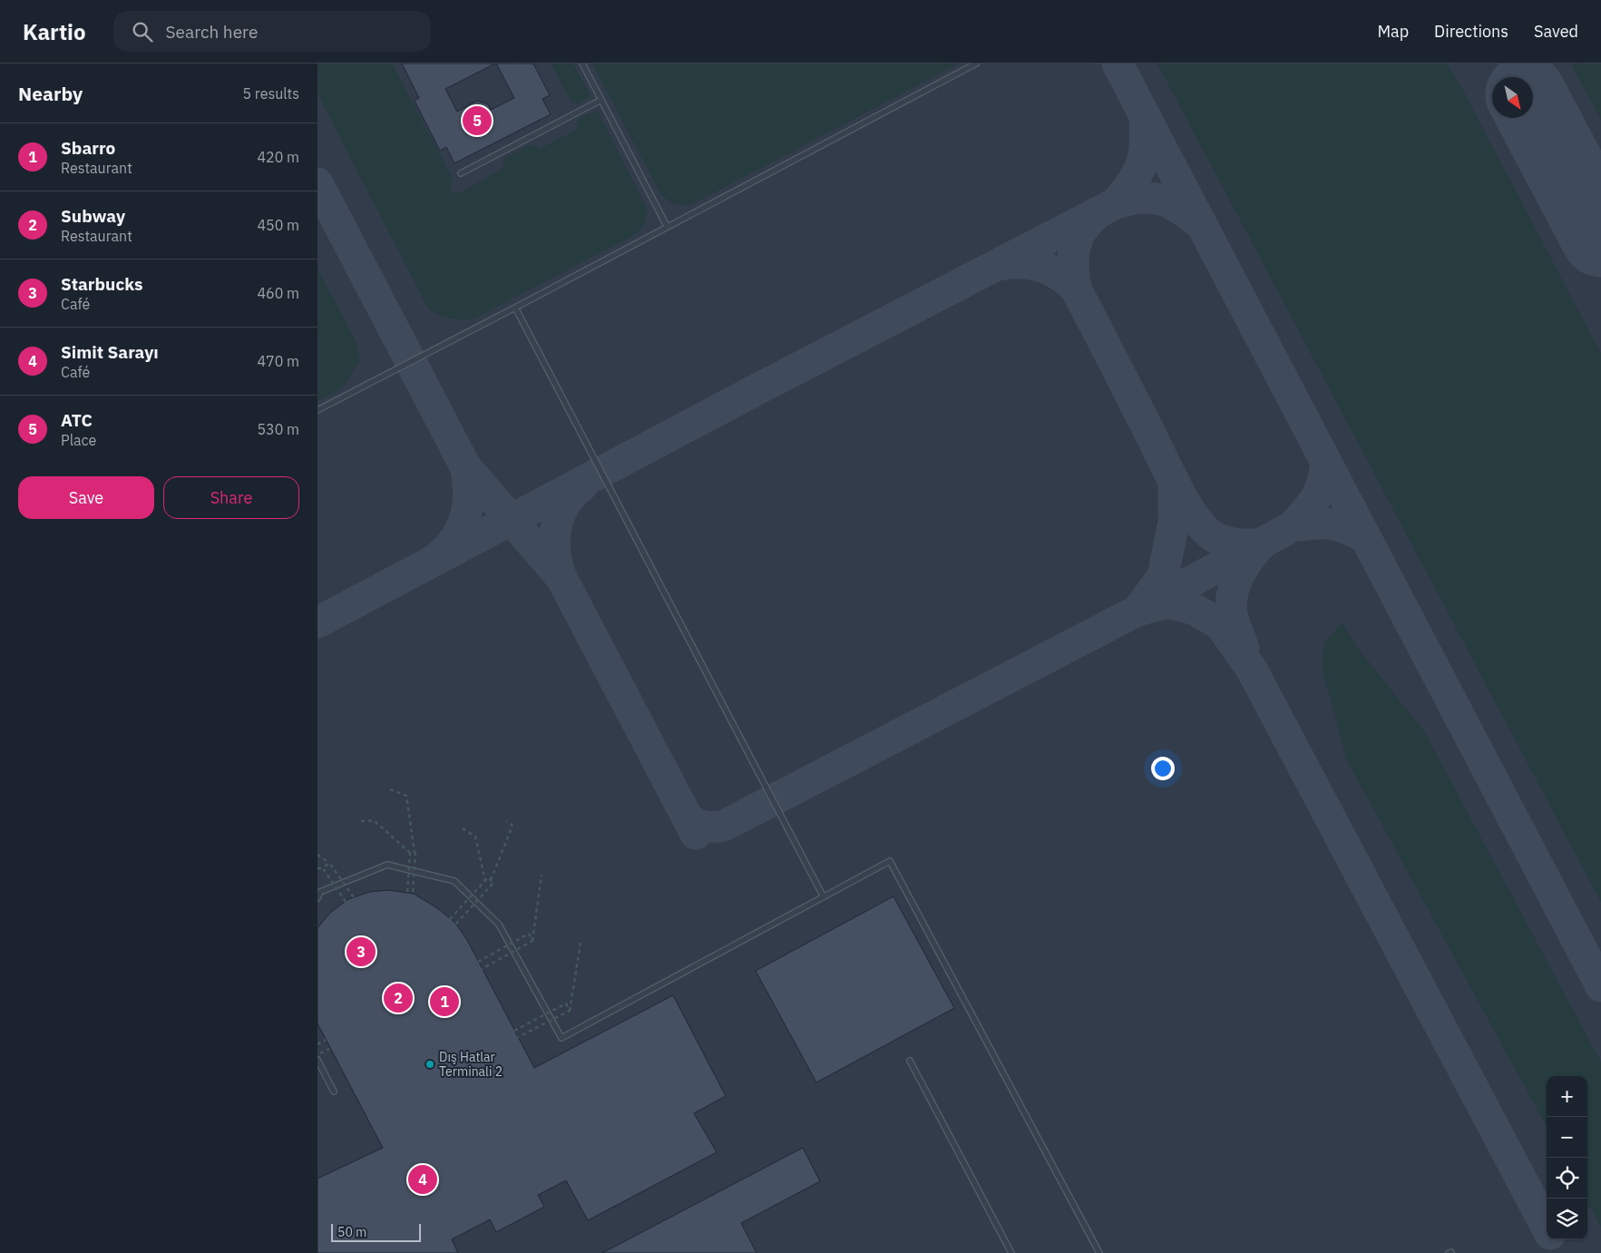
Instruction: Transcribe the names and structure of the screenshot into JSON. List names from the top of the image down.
{
  "places": ["Dış Hatlar Terminali 2"],
  "scale_bar": "50 m",
  "north": "bottom right",
  "page": {
    "header": "Kartio",
    "search": "Search here",
    "nav": ["Map", "Directions", "Saved"],
    "heading": ["Nearby", "5 results"],
    "pins": [
      "5",
      "3",
      "2",
      "1",
      "4"
    ],
    "list": [
      {
        "mark": "1",
        "name": "Sbarro",
        "note": "Restaurant",
        "value": "420 m"
      },
      {
        "mark": "2",
        "name": "Subway",
        "note": "Restaurant",
        "value": "450 m"
      },
      {
        "mark": "3",
        "name": "Starbucks",
        "note": "Café",
        "value": "460 m"
      },
      {
        "mark": "4",
        "name": "Simit Sarayı",
        "note": "Café",
        "value": "470 m"
      },
      {
        "mark": "5",
        "name": "ATC",
        "note": "Place",
        "value": "530 m"
      }
    ],
    "buttons": ["Save", "Share"],
    "map_buttons": ["+", "−"],
    "scale": "50 m"
  }
}
